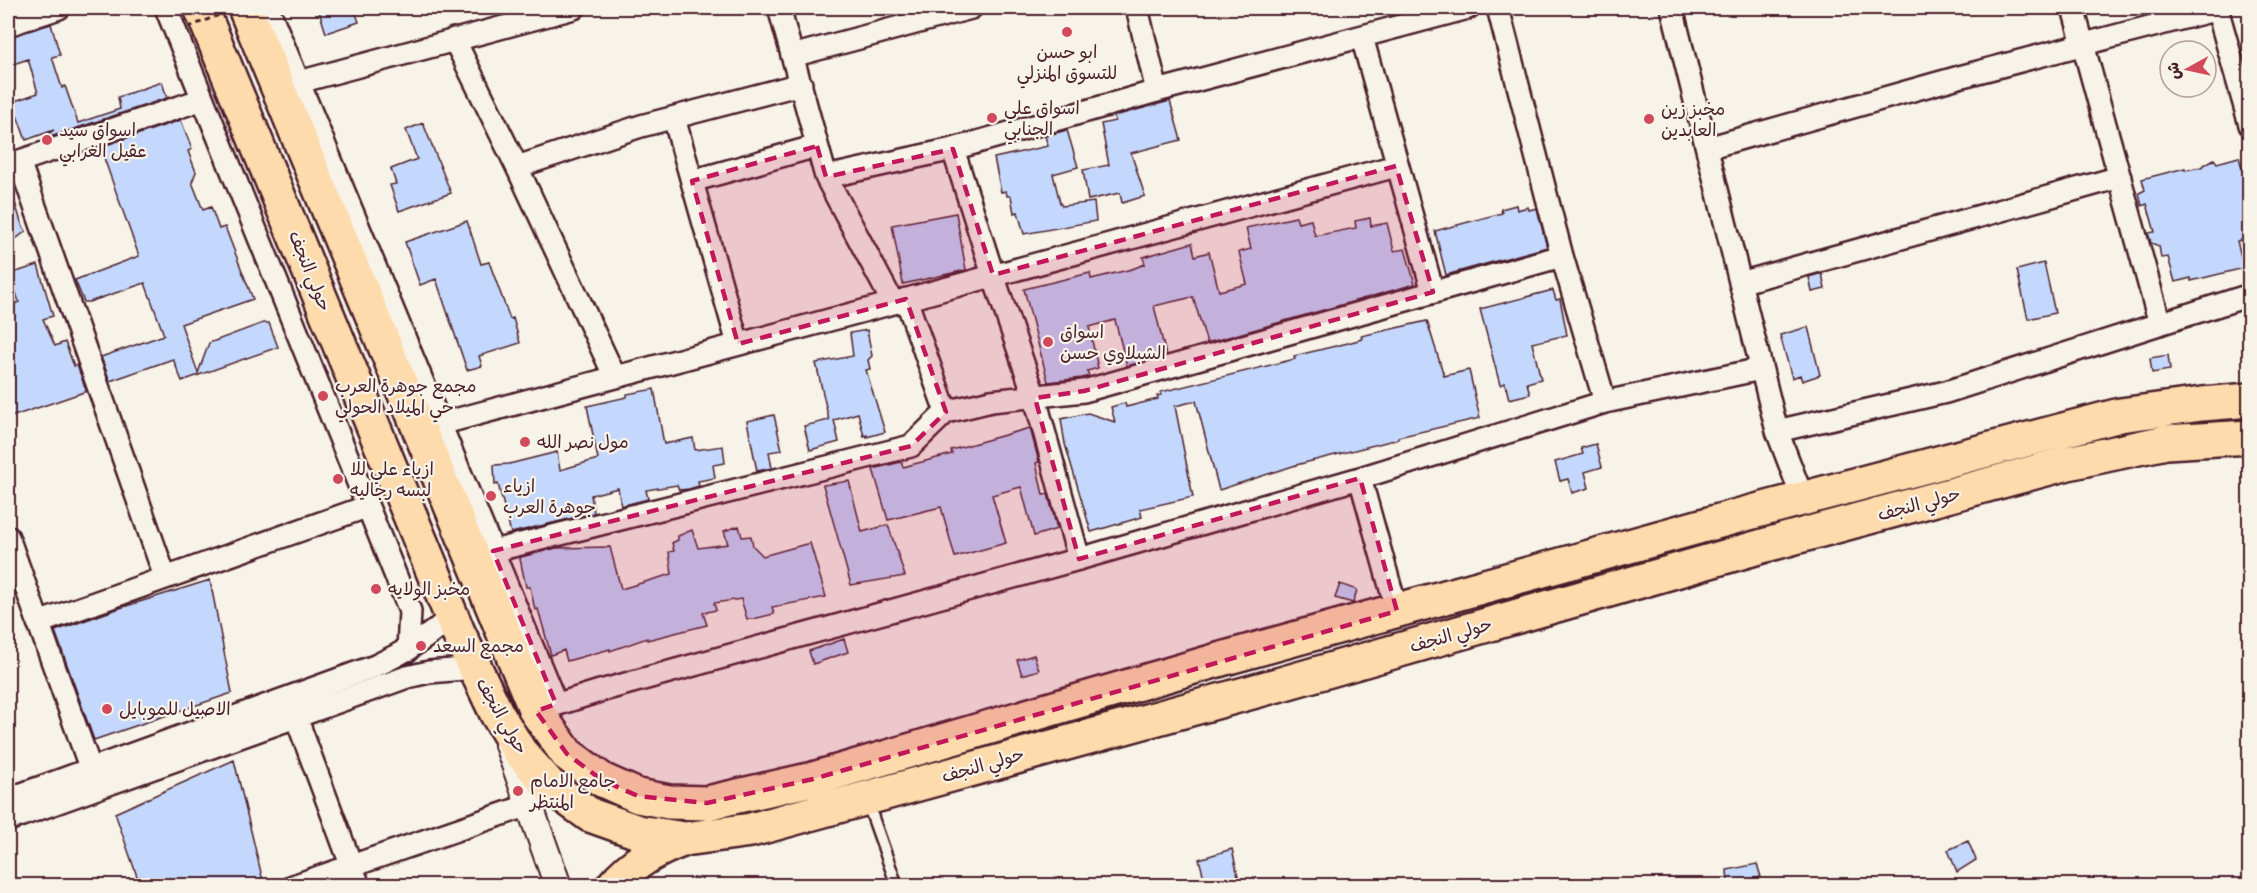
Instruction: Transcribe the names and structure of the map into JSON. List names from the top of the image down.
{
  "streets": {
    "main road": ["حولي النجف"]
  },
  "places": [
    "ابو حسن للتسوق المنزلي",
    "اسواق علي الجنابي",
    "مخبز زين العابدين",
    "اسواق سيد عقيل الغرابي",
    "اسواق الشبلاوي حسن",
    "مجمع جوهرة العرب حي الميلاد الحولي",
    "مول نصر الله",
    "ازياء علي للا لبسه رجاليه",
    "ازياء جوهرة العرب",
    "مخبز الولايه",
    "مجمع السعد",
    "الاصيل للموبايل",
    "جامع الامام المنتظر"
  ],
  "north": "left"
}
